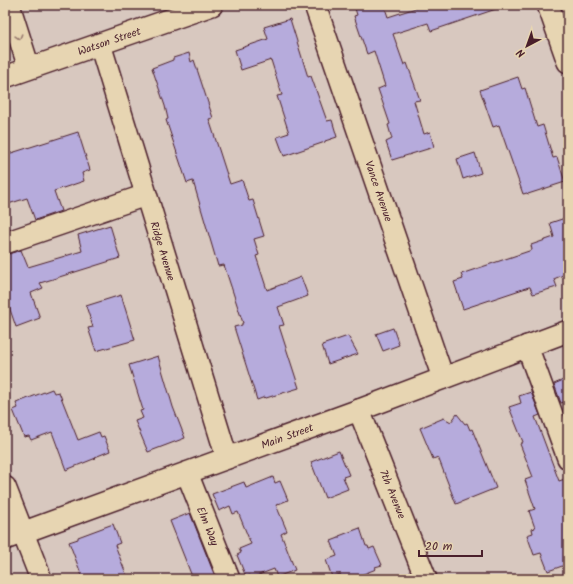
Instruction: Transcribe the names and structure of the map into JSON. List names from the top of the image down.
{
  "streets": {
    "street": [
      "Watson Street",
      "Vance Avenue",
      "Ridge Avenue",
      "Main Street",
      "7th Avenue",
      "Elm Way"
    ]
  },
  "crossings": [
    ["Watson Street", "Ridge Avenue"],
    ["Vance Avenue", "Main Street"],
    ["Ridge Avenue", "Main Street"],
    ["Main Street", "7th Avenue"],
    ["Main Street", "Elm Way"]
  ],
  "scale_bar": "20 m",
  "north": "bottom left"
}
